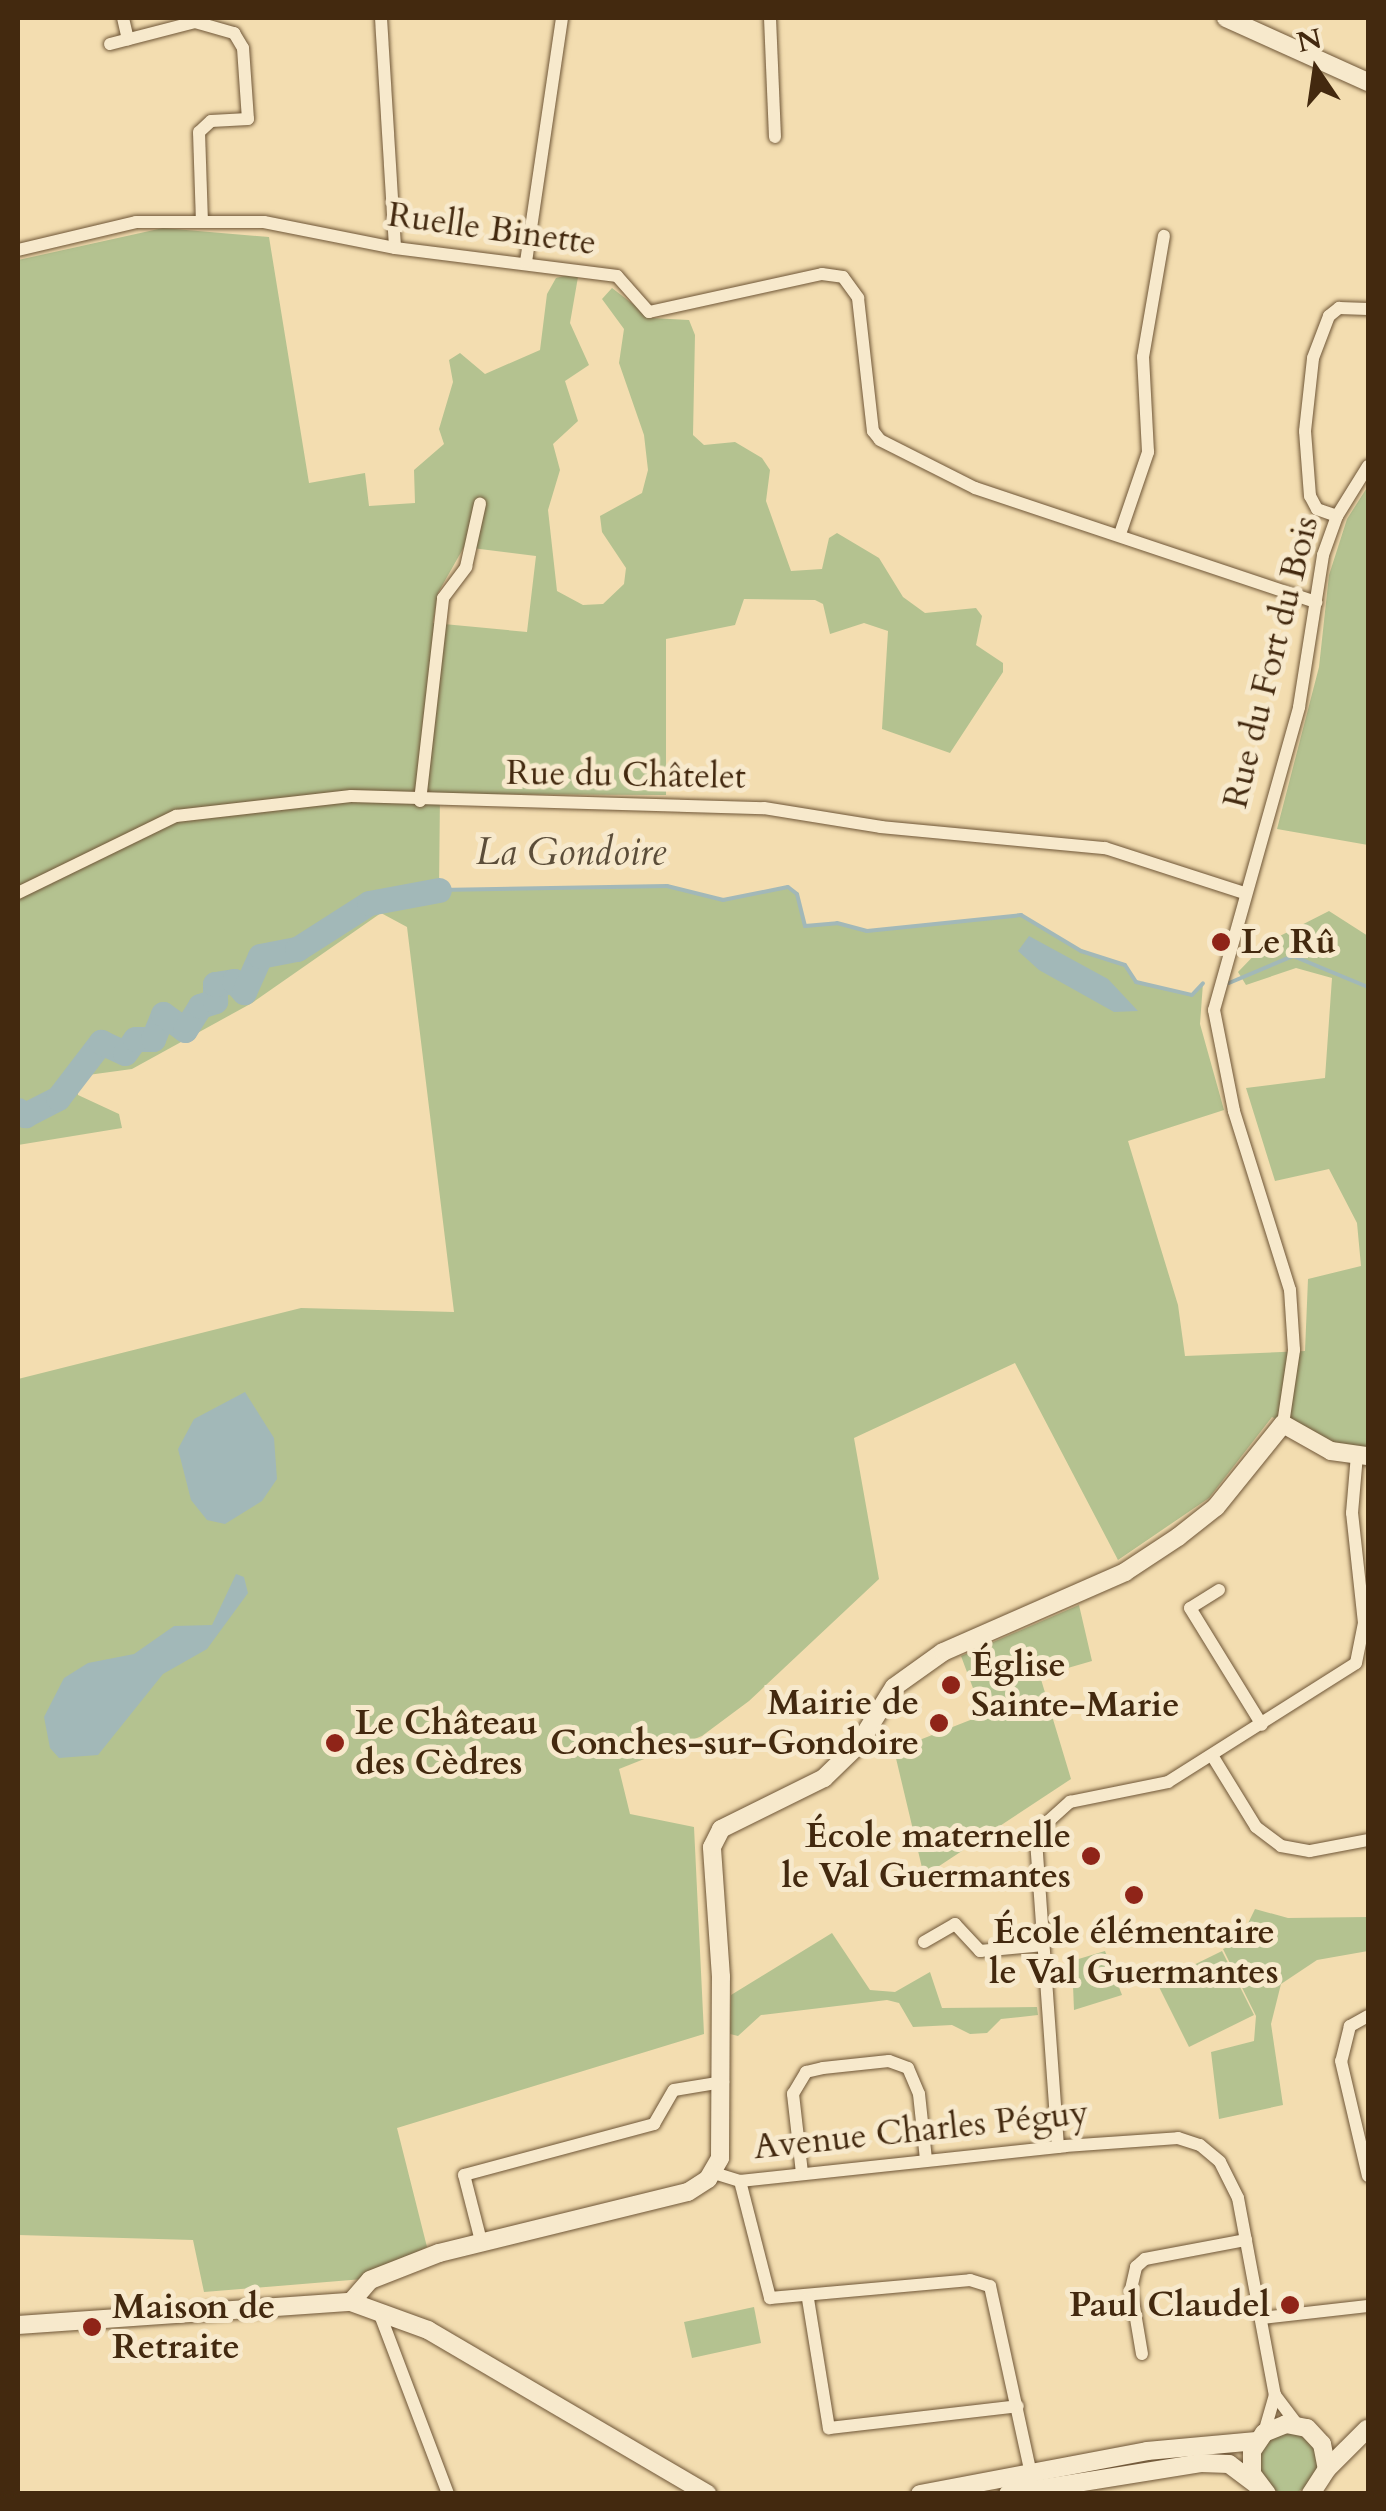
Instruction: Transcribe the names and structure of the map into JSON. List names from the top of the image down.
{
  "streets": {
    "main road": ["Avenue Charles Péguy"],
    "street": ["Ruelle Binette", "Rue du Fort du Bois", "Rue du Châtelet"]
  },
  "crossings": [
    ["Ruelle Binette", "Rue du Fort du Bois"],
    ["Rue du Fort du Bois", "Rue du Châtelet"]
  ],
  "water": ["La Gondoire"],
  "places": [
    "Le Rû",
    "Église Sainte-Marie",
    "Mairie de Conches-sur-Gondoire",
    "Le Château des Cèdres",
    "École maternelle le Val Guermantes",
    "École élémentaire le Val Guermantes",
    "Paul Claudel",
    "Maison de Retraite"
  ],
  "north": "top"
}
